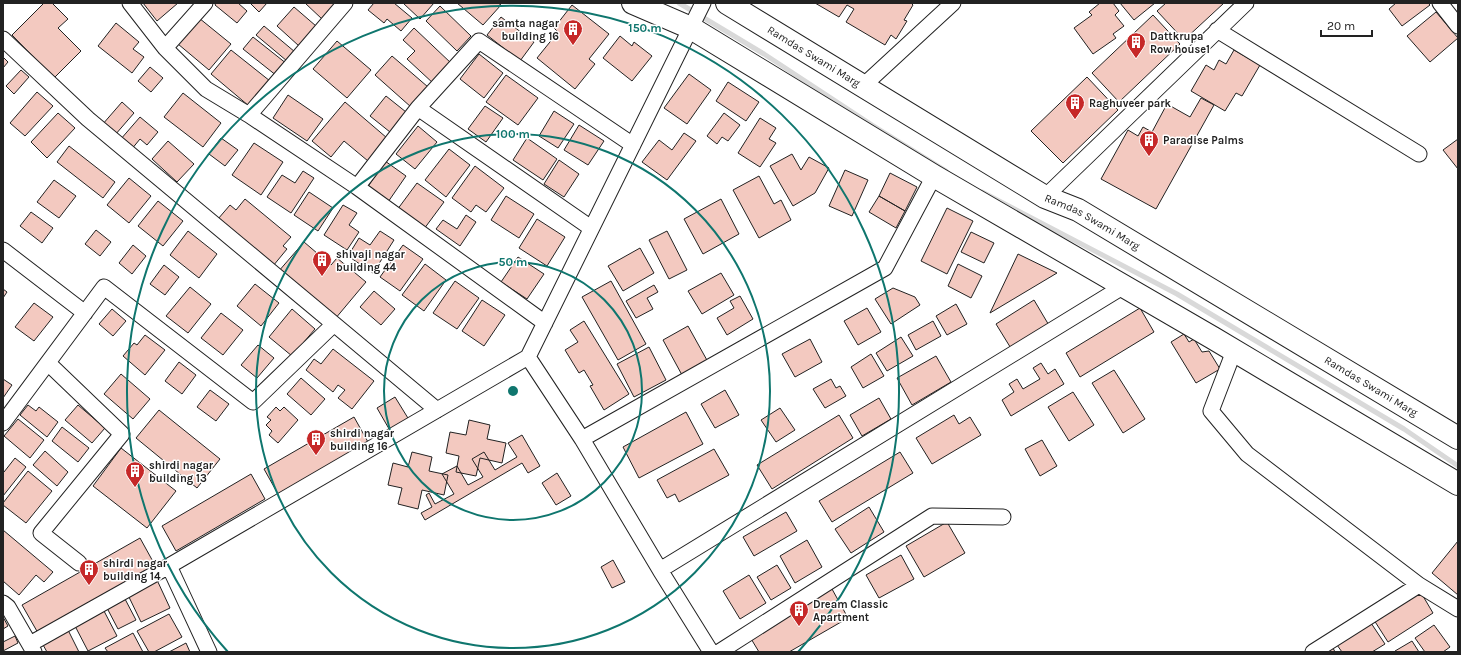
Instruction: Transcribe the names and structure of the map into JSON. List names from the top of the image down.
{
  "streets": {
    "main road": ["Ramdas Swami Marg"]
  },
  "places": {
    "building": [
      "samta nagar building 16",
      "Dattkrupa Row house1",
      "Raghuveer park",
      "Paradise Palms",
      "shivaji nagar building 44",
      "shirdi nagar building 16",
      "shirdi nagar building 13",
      "shirdi nagar building 14",
      "Dream Classic Apartment"
    ]
  },
  "scale_bar": "20 m",
  "rings": ["150 m", "100 m", "50 m"]
}
